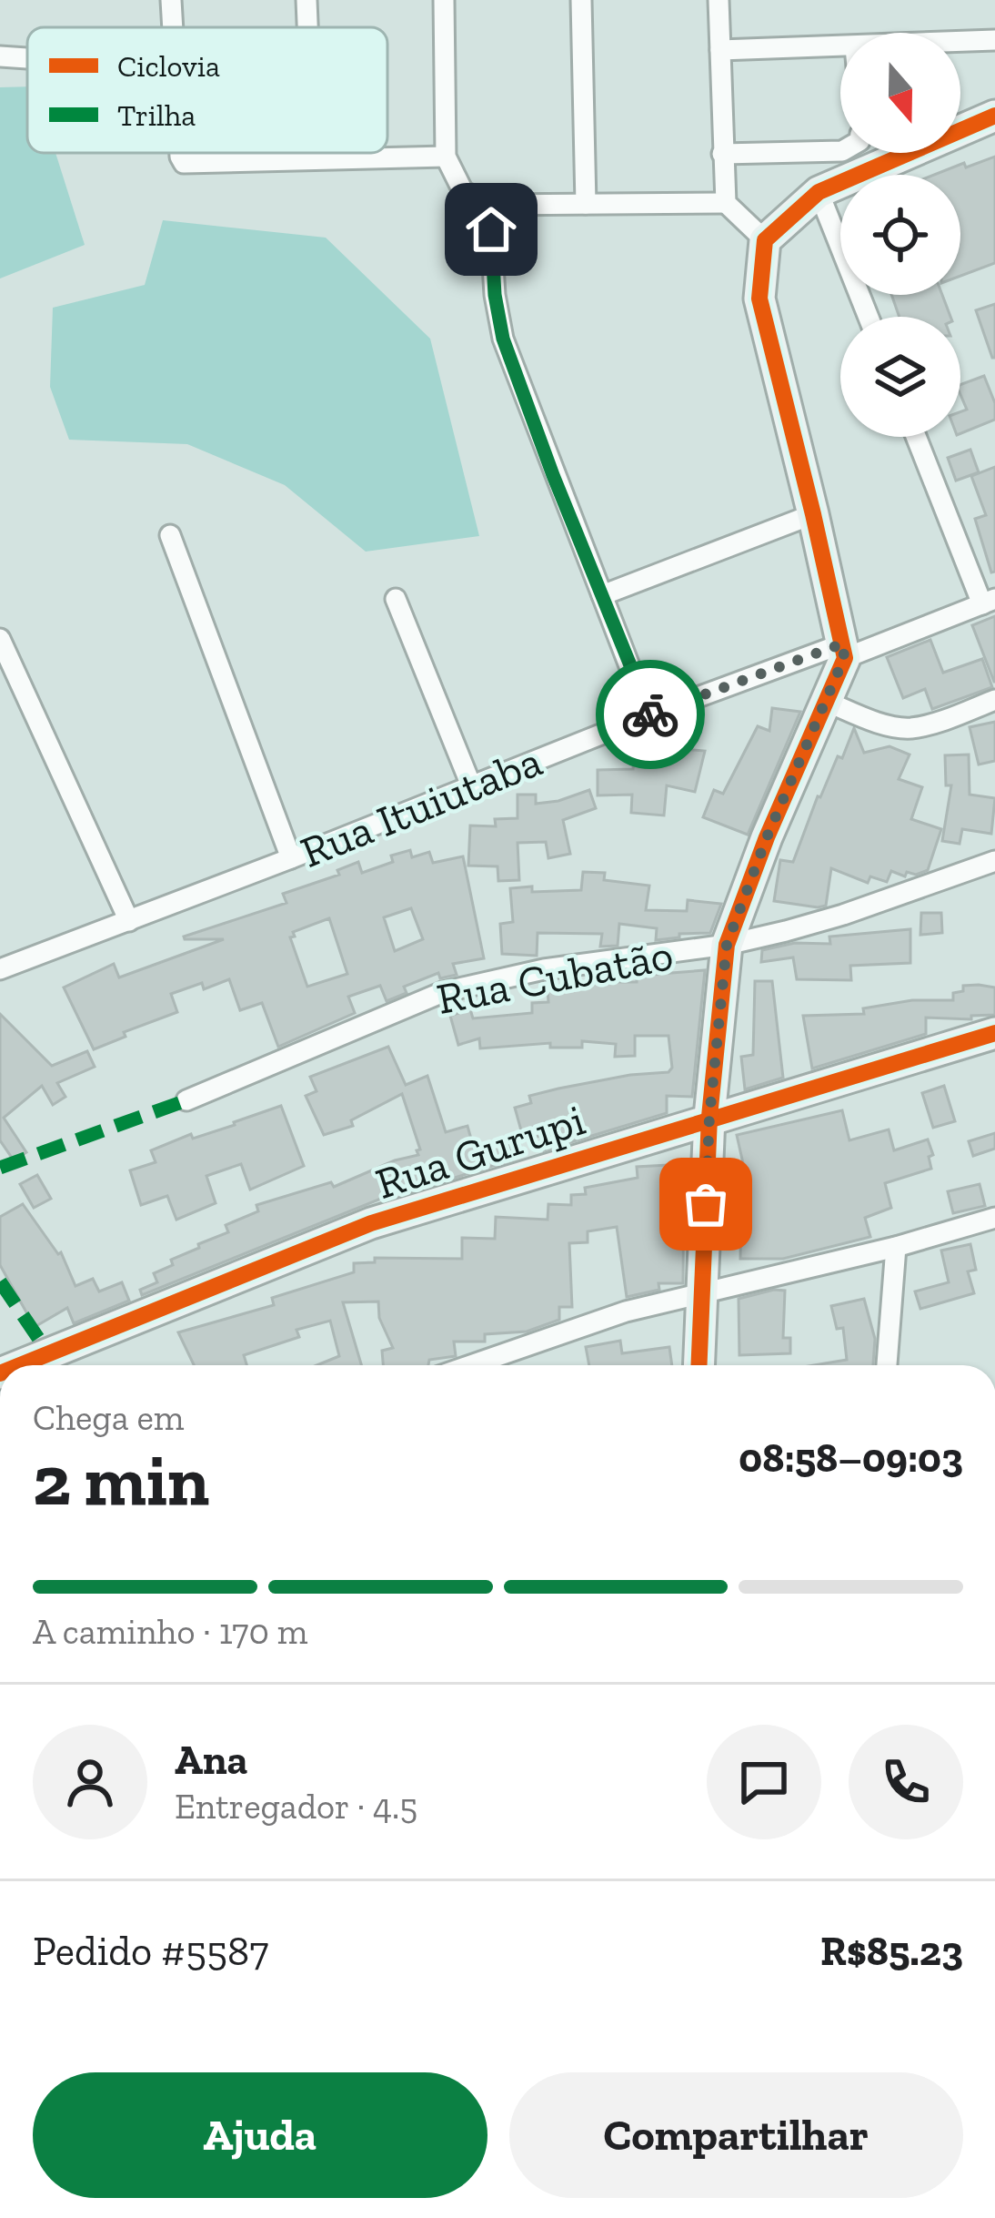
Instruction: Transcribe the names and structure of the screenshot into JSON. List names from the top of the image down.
{
  "streets": {
    "street": ["Rua Ituiutaba", "Rua Cubatão", "Rua Gurupi"]
  },
  "legend": ["Ciclovia", "Trilha"],
  "north": "bottom",
  "page": {
    "heading": ["2 min", "Chega em", "08:58–09:03"],
    "panel": [
      "Ana",
      "Entregador · 4.5",
      "Pedido #5587",
      "R$85.23"
    ],
    "bar": "A caminho · 170 m",
    "buttons": ["Ajuda", "Compartilhar"]
  }
}
